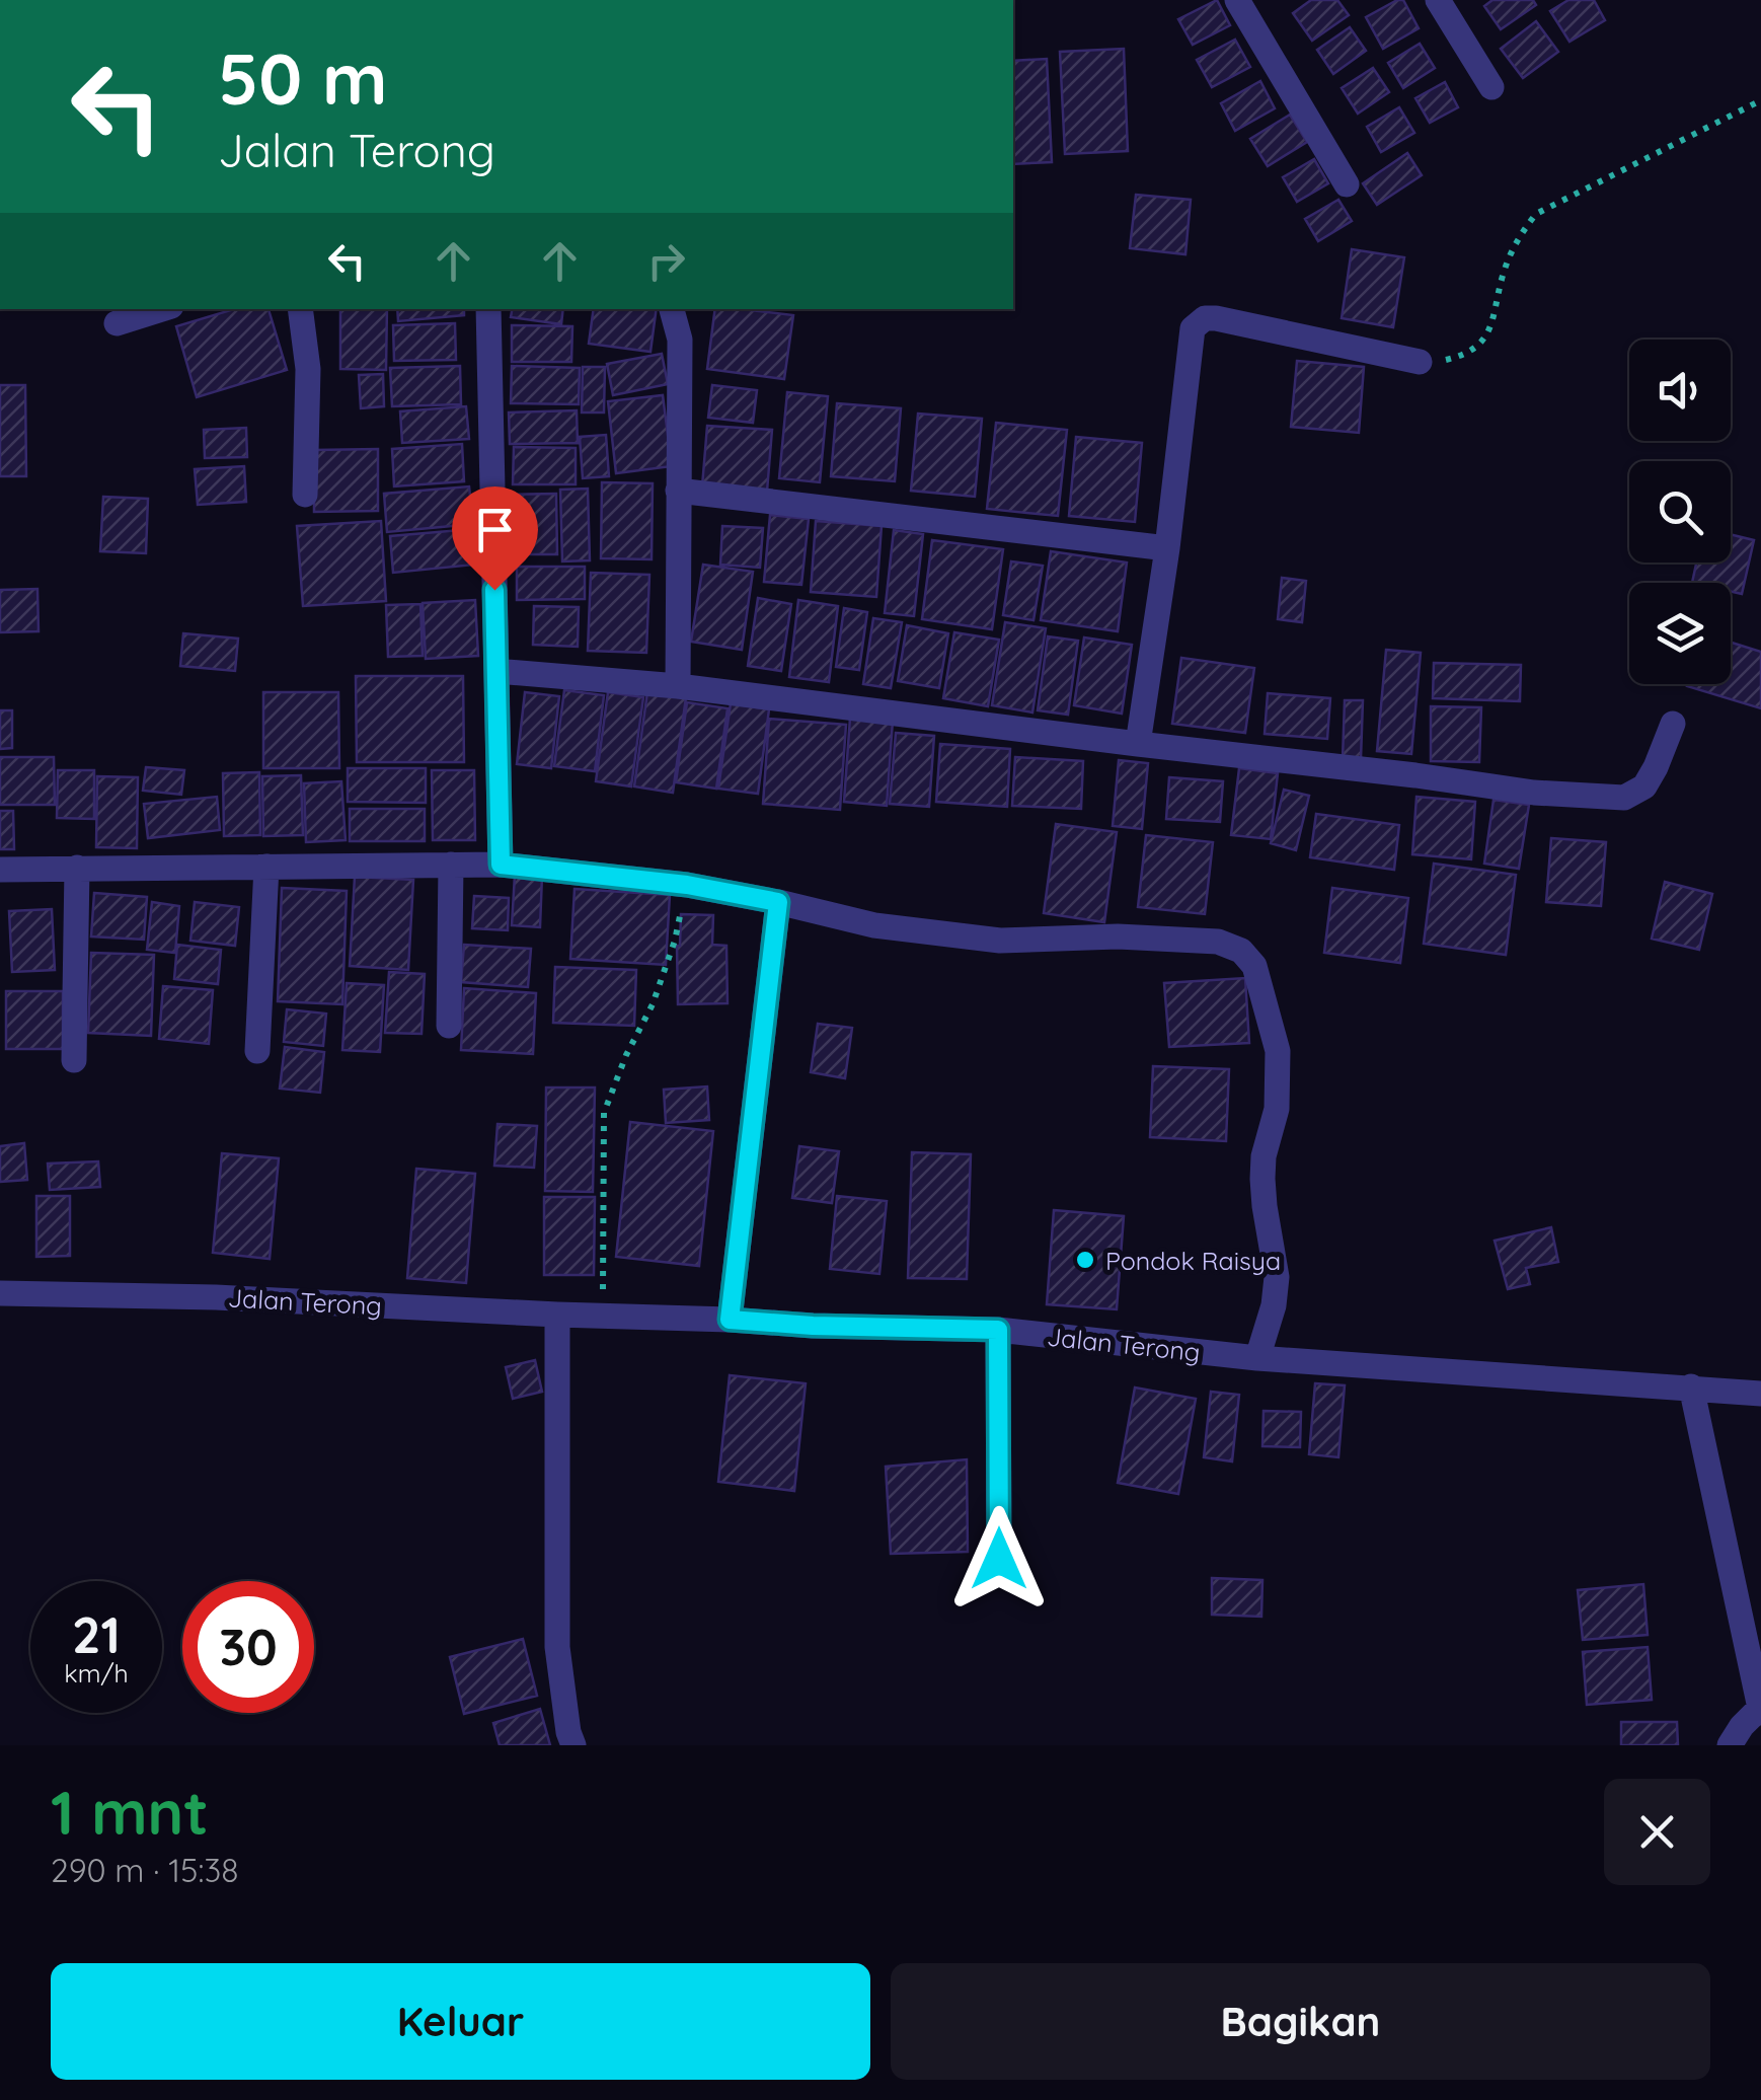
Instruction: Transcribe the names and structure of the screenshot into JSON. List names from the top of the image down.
{
  "streets": {
    "street": ["Jalan Terong"]
  },
  "places": ["Pondok Raisya"],
  "page": {
    "turn": ["50 m", "Jalan Terong"],
    "speed": "21 km/h",
    "limit": "30",
    "heading": ["1 mnt", "290 m · 15:38"],
    "buttons": ["Keluar", "Bagikan"]
  }
}
